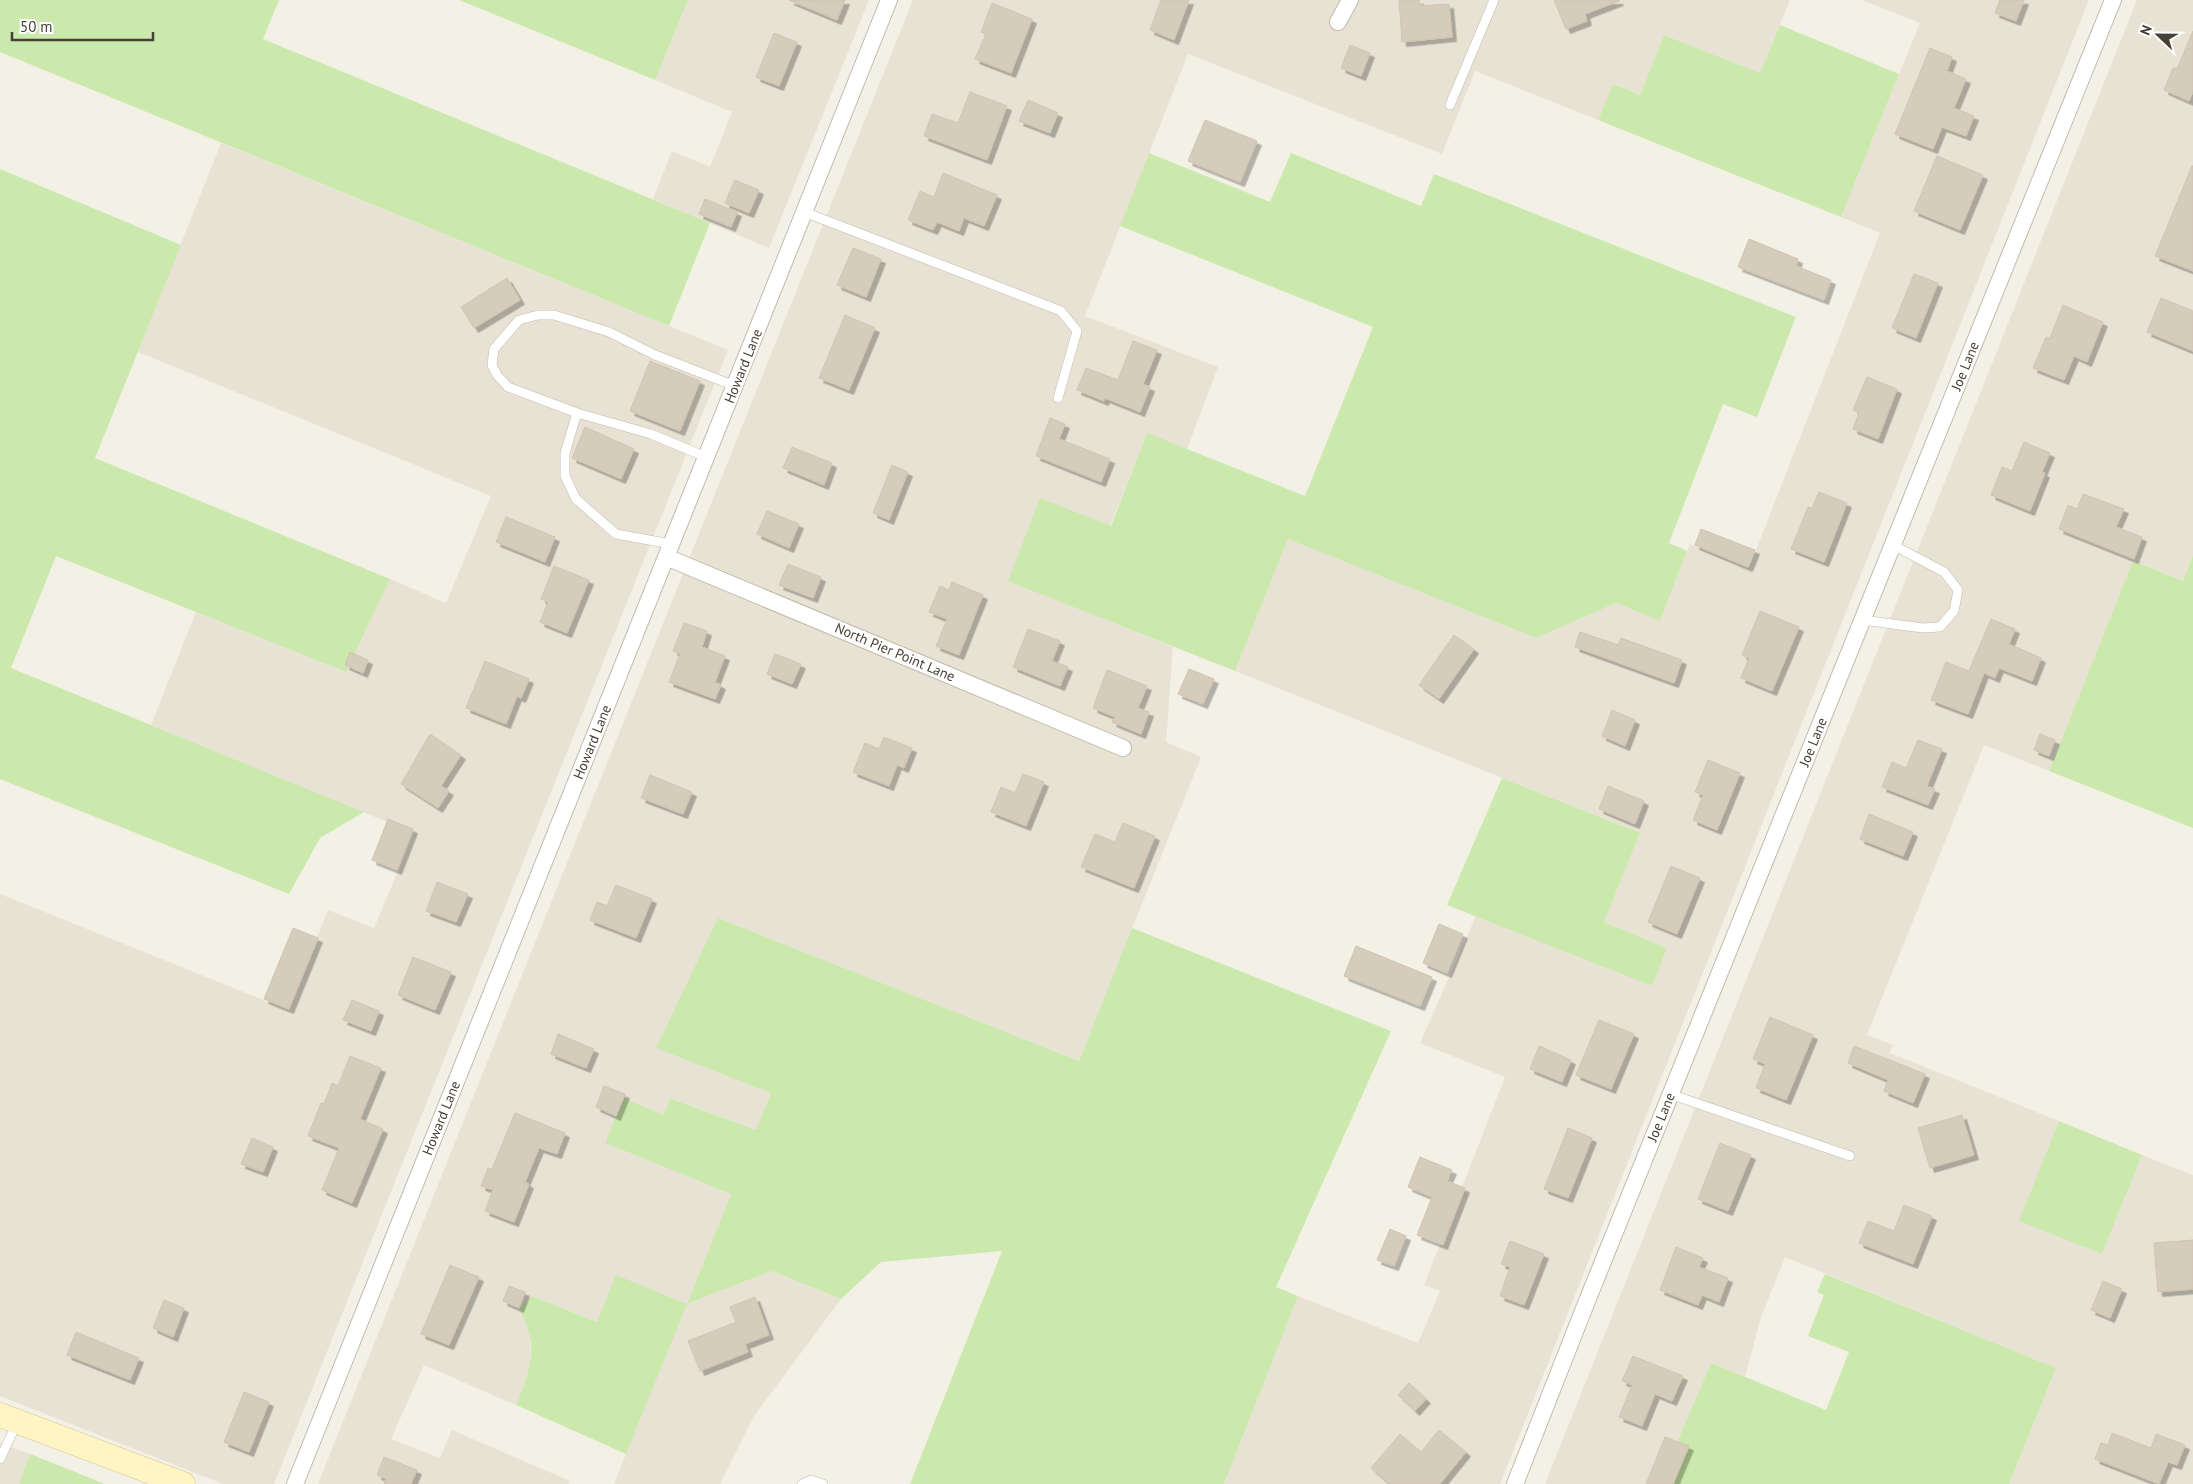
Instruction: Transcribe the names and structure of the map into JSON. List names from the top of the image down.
{
  "streets": {
    "street": ["Howard Lane", "Joe Lane", "North Pier Point Lane"]
  },
  "crossings": [
    ["Howard Lane", "North Pier Point Lane"]
  ],
  "scale_bar": "50 m",
  "north": "left"
}
